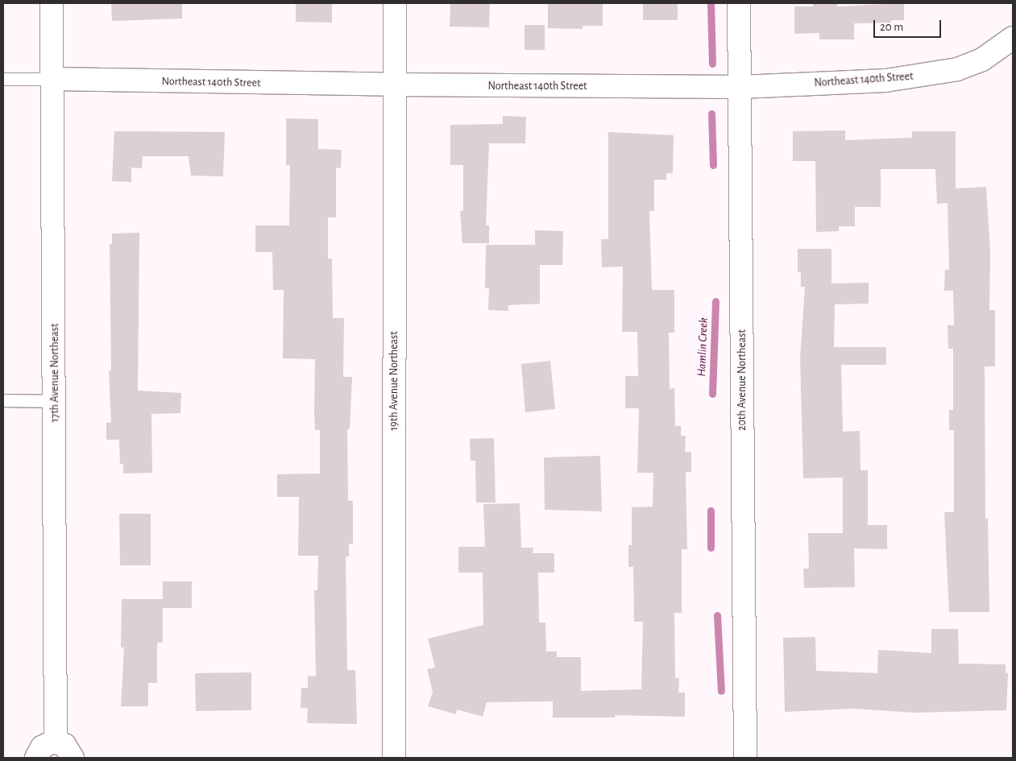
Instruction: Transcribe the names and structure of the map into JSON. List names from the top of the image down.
{
  "streets": {
    "street": [
      "Northeast 140th Street",
      "17th Avenue Northeast",
      "20th Avenue Northeast",
      "19th Avenue Northeast"
    ]
  },
  "crossings": [
    ["Northeast 140th Street", "17th Avenue Northeast"],
    ["Northeast 140th Street", "20th Avenue Northeast"],
    ["Northeast 140th Street", "19th Avenue Northeast"]
  ],
  "water": ["Hamlin Creek"],
  "scale_bar": "20 m"
}
